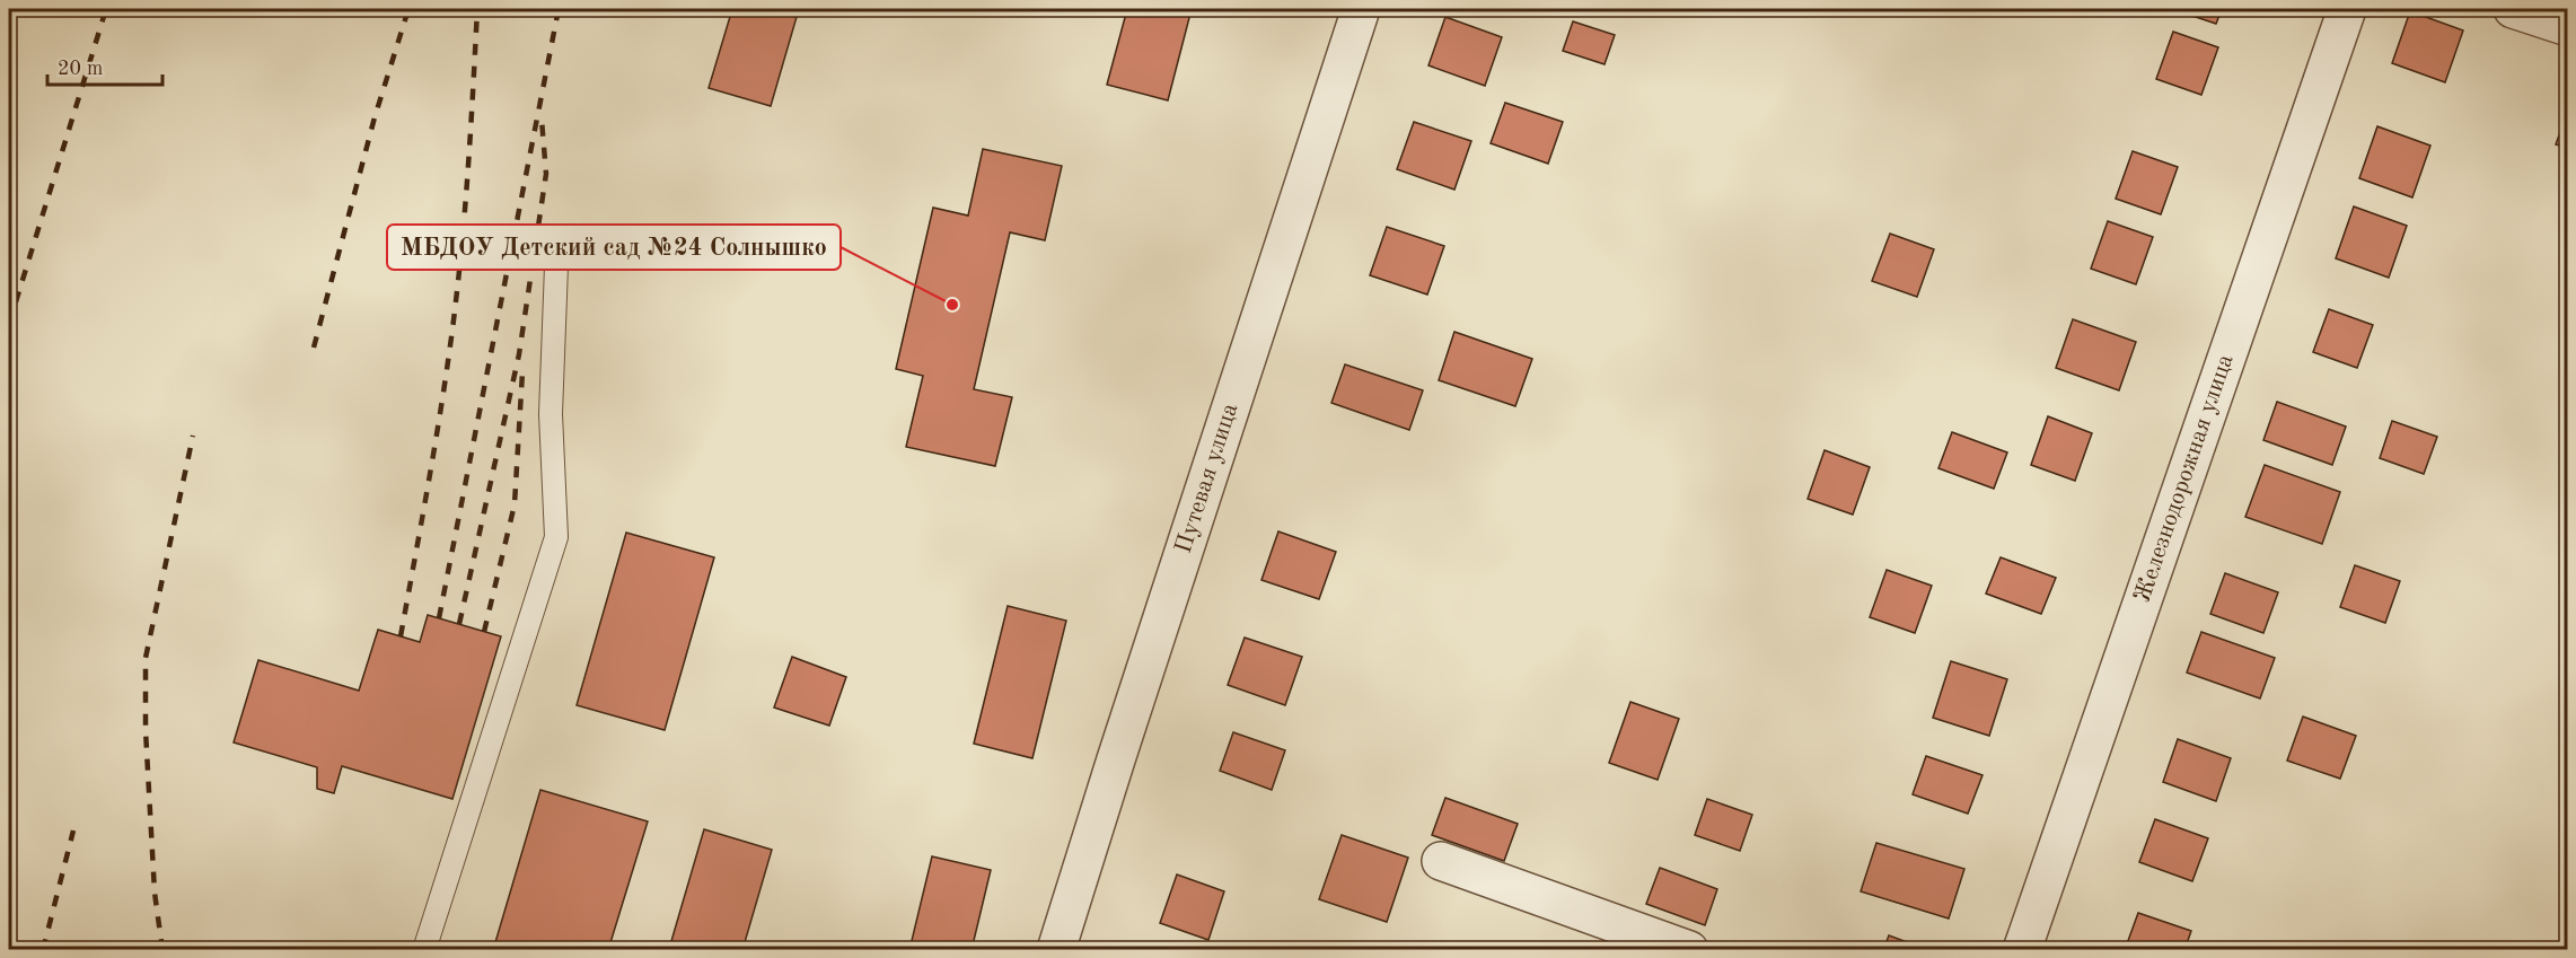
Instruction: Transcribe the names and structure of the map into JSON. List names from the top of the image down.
{
  "streets": {
    "street": ["Путевая улица", "Железнодорожная улица"]
  },
  "places": ["МБДОУ Детский сад №24 Солнышко"],
  "scale_bar": "20 m"
}
